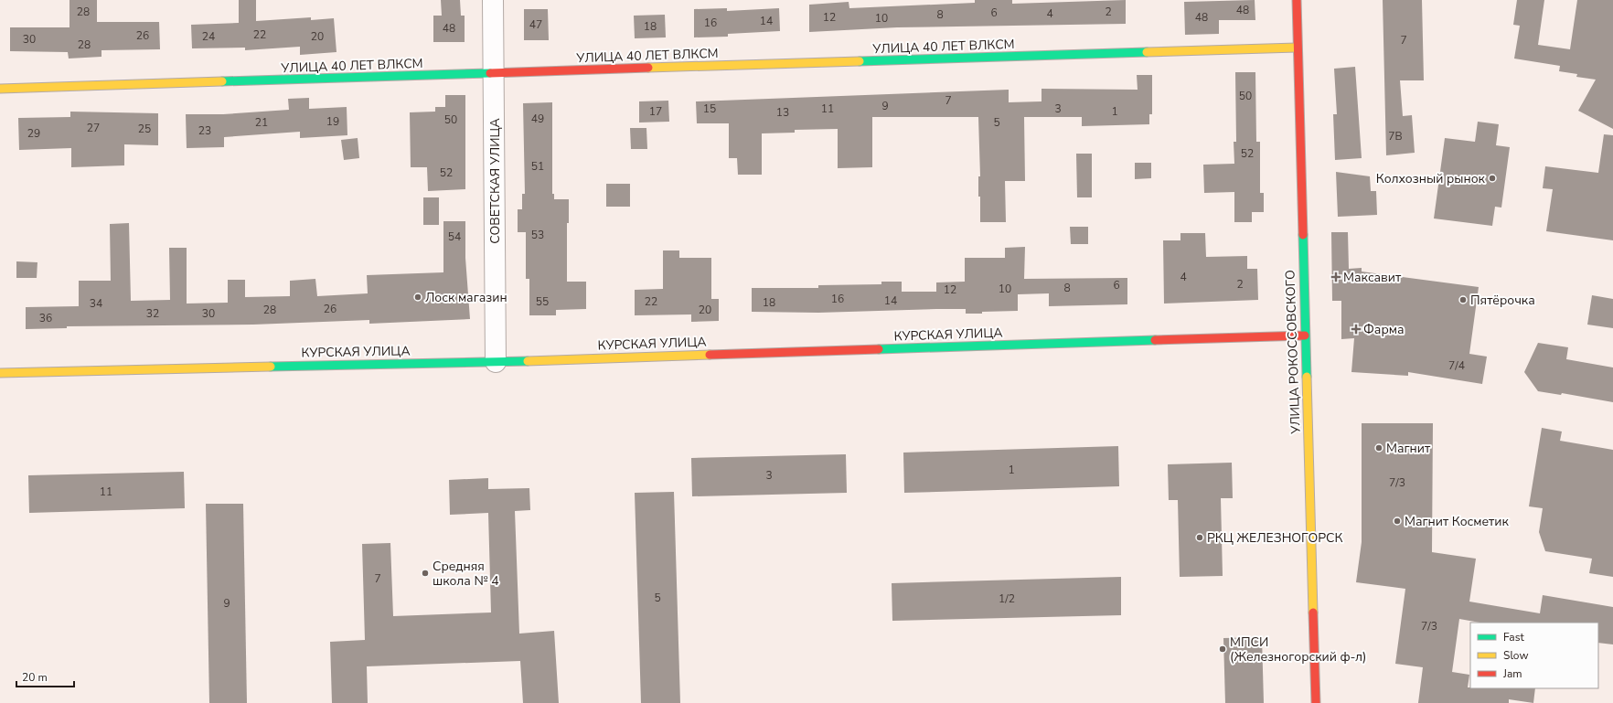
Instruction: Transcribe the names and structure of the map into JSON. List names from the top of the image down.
{
  "streets": {
    "main road": ["УЛИЦА 40 ЛЕТ ВЛКСМ", "КУРСКАЯ УЛИЦА", "УЛИЦА РОКОССОВСКОГО"],
    "street": ["СОВЕТСКАЯ УЛИЦА"]
  },
  "crossings": [
    ["УЛИЦА 40 ЛЕТ ВЛКСМ", "СОВЕТСКАЯ УЛИЦА"],
    ["УЛИЦА 40 ЛЕТ ВЛКСМ", "УЛИЦА РОКОССОВСКОГО"],
    ["СОВЕТСКАЯ УЛИЦА", "КУРСКАЯ УЛИЦА"],
    ["КУРСКАЯ УЛИЦА", "УЛИЦА РОКОССОВСКОГО"]
  ],
  "places": {
    "other": [
      "Колхозный рынок",
      "Лоск магазин",
      "Пятёрочка",
      "Магнит",
      "Магнит Косметик",
      "РКЦ ЖЕЛЕЗНОГОРСК",
      "Средняя школа № 4",
      "МПСИ (Железногорский ф-л)"
    ],
    "health": ["Максавит", "Фарма"]
  },
  "house_numbers": [
    "48",
    "28",
    "2",
    "6",
    "4",
    "8",
    "12",
    "48",
    "10",
    "14",
    "16",
    "47",
    "18",
    "48",
    "22",
    "26",
    "24",
    "20",
    "30",
    "7",
    "28",
    "50",
    "7",
    "9",
    "15",
    "11",
    "3",
    "17",
    "1",
    "13",
    "49",
    "50",
    "19",
    "21",
    "5",
    "27",
    "25",
    "23",
    "29",
    "7В",
    "52",
    "51",
    "52",
    "53",
    "54",
    "4",
    "2",
    "6",
    "8",
    "10",
    "12",
    "16",
    "14",
    "55",
    "22",
    "18",
    "34",
    "26",
    "28",
    "20",
    "32",
    "30",
    "36",
    "7/4",
    "1",
    "3",
    "7/3",
    "11",
    "7",
    "5",
    "1/2",
    "9",
    "7/3"
  ],
  "legend": ["Fast", "Slow", "Jam"],
  "scale_bar": "20 m"
}
